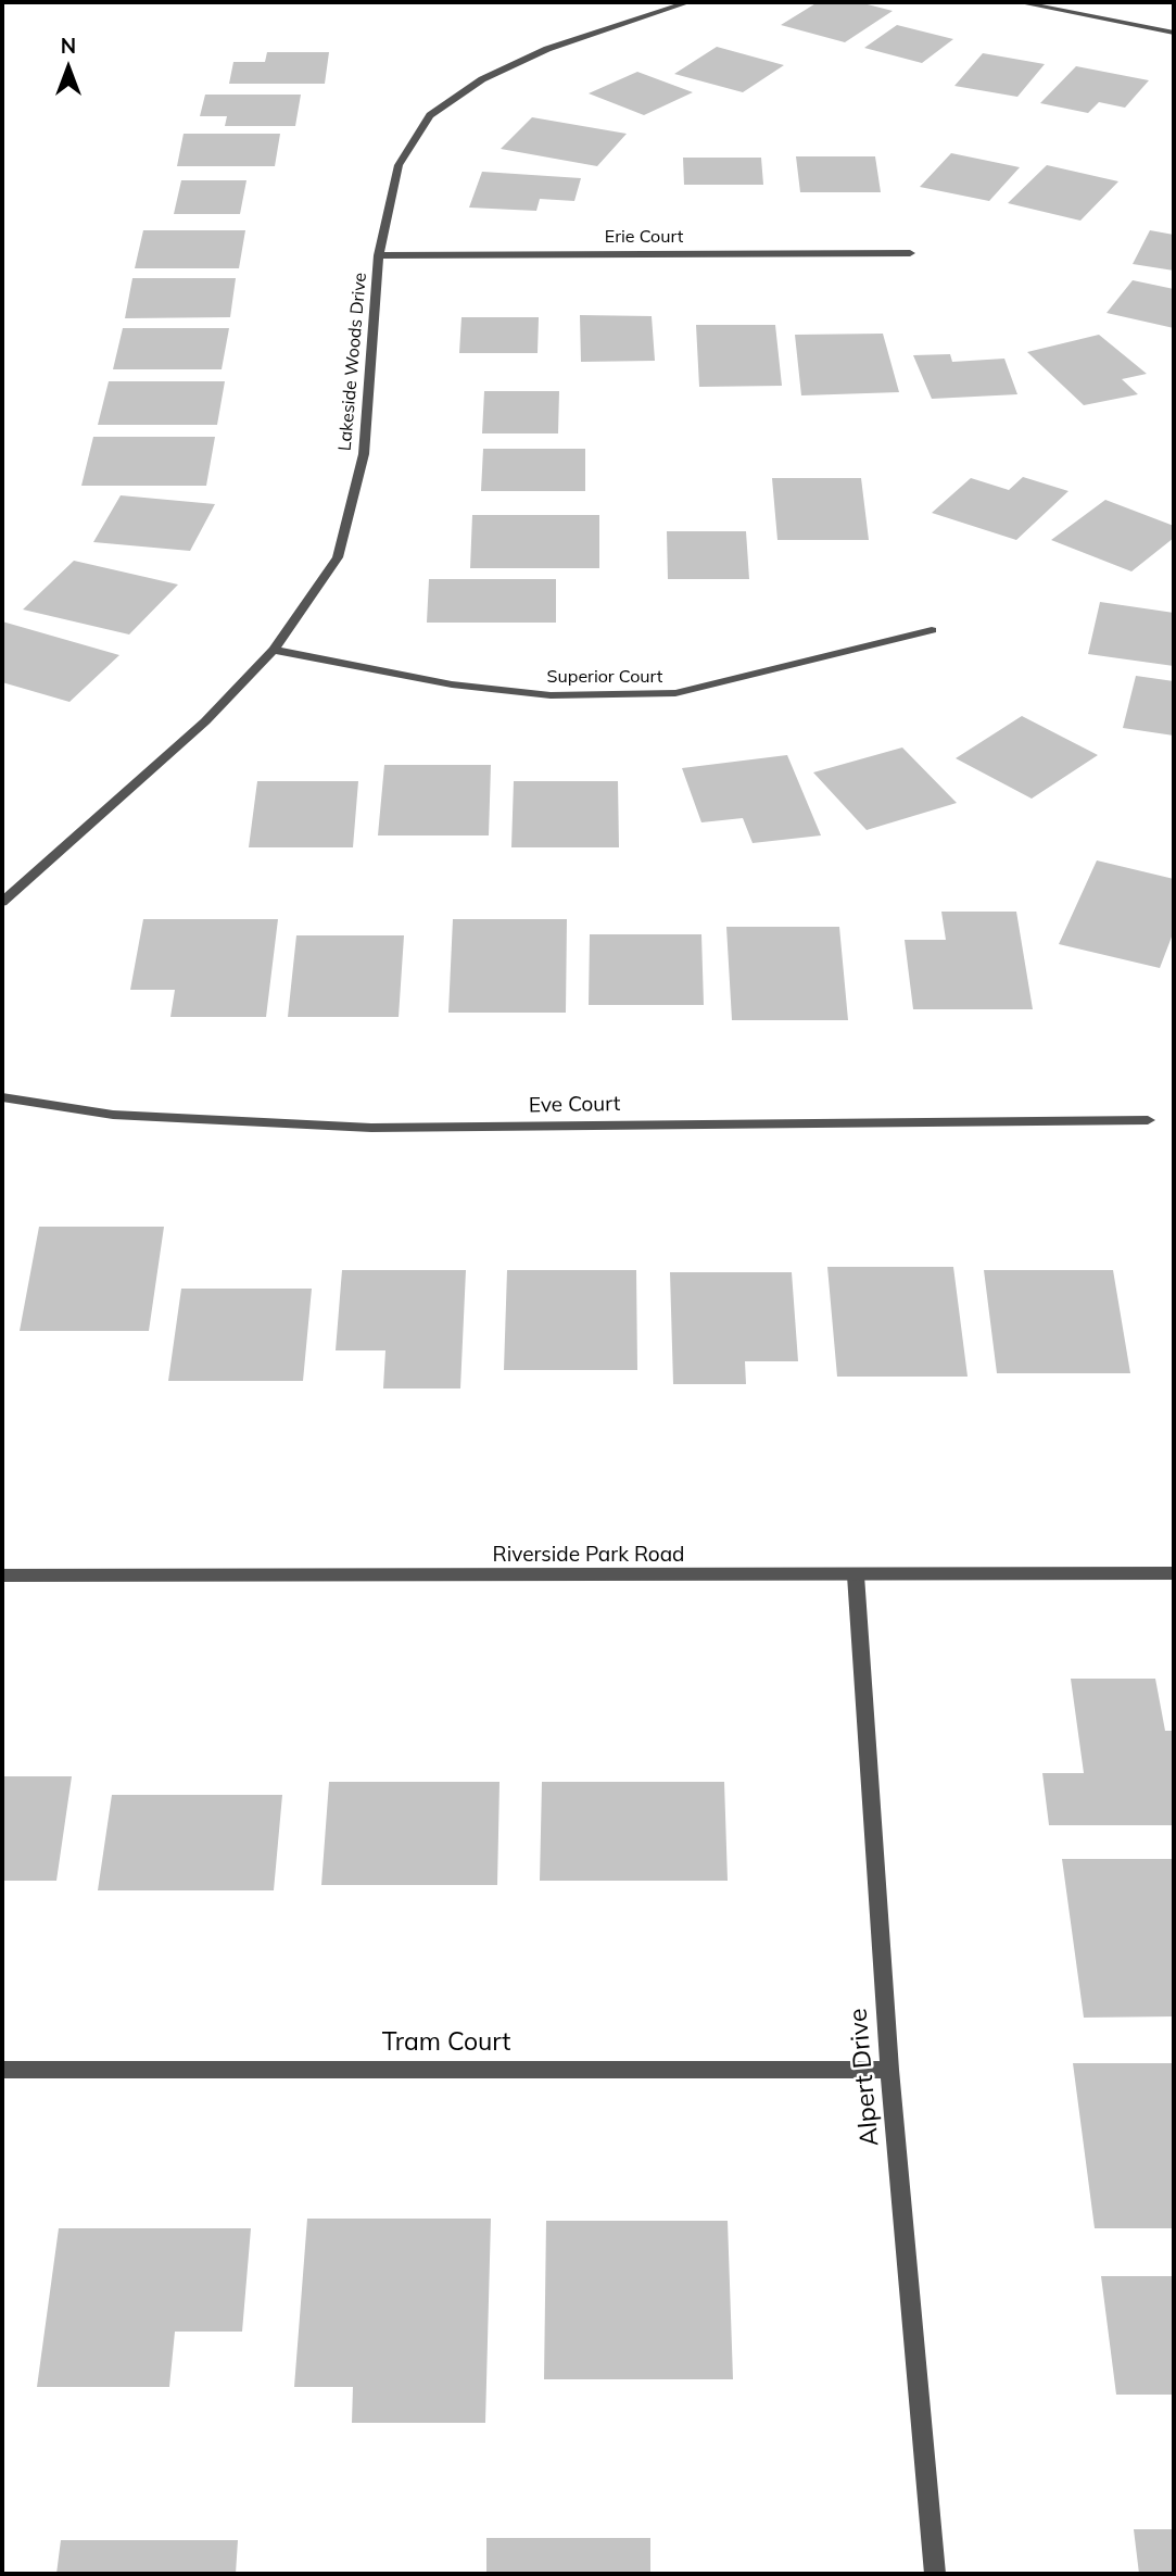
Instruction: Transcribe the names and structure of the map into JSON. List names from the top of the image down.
{
  "streets": {
    "street": [
      "Erie Court",
      "Lakeside Woods Drive",
      "Superior Court",
      "Eve Court",
      "Riverside Park Road",
      "Tram Court",
      "Alpert Drive"
    ]
  },
  "crossings": [
    ["Erie Court", "Lakeside Woods Drive"],
    ["Lakeside Woods Drive", "Superior Court"],
    ["Riverside Park Road", "Alpert Drive"],
    ["Tram Court", "Alpert Drive"]
  ],
  "north": "top"
}
